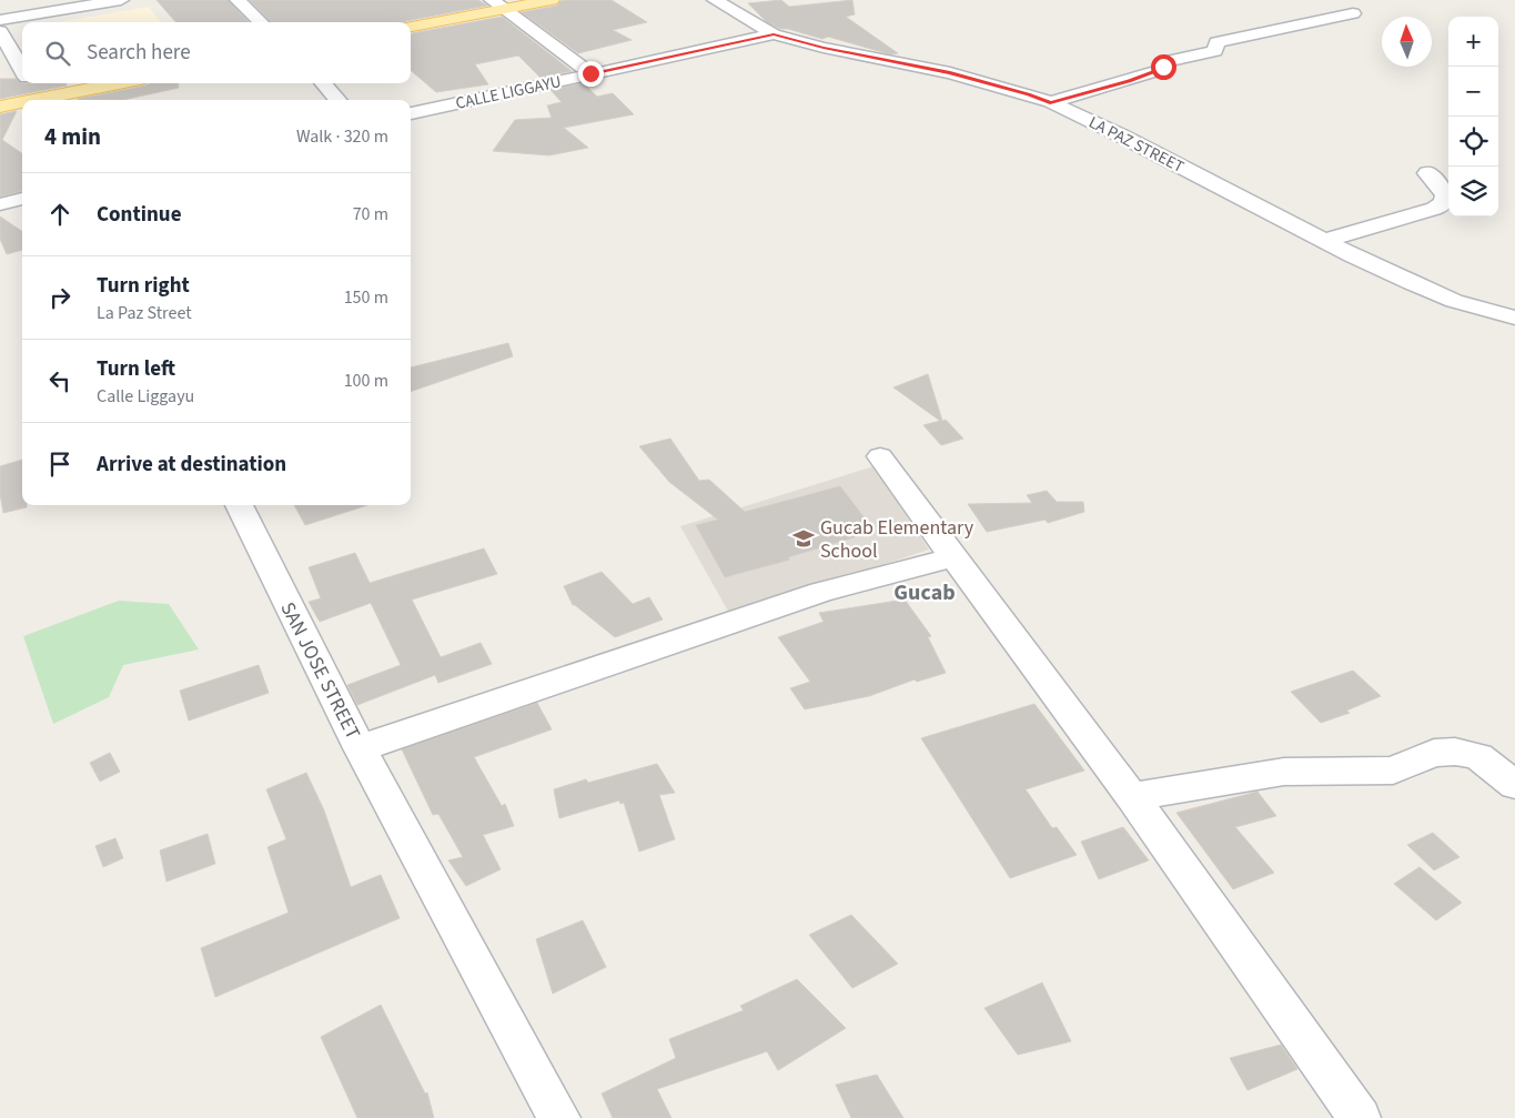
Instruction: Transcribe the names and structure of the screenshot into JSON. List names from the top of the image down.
{
  "streets": {
    "street": ["CALLE LIGGAYU", "LA PAZ STREET", "SAN JOSE STREET"]
  },
  "crossings": [
    ["CALLE LIGGAYU", "LA PAZ STREET"]
  ],
  "districts": ["Gucab"],
  "places": {
    "school or university": ["Gucab Elementary School"]
  },
  "north": "top",
  "page": {
    "map_buttons": ["+", "−"],
    "search": "Search here",
    "heading": ["4 min", "Walk · 320 m"],
    "list": [
      ["Continue", "70 m"],
      ["Turn right", "La Paz Street", "150 m"],
      ["Turn left", "Calle Liggayu", "100 m"],
      "Arrive at destination"
    ]
  }
}
